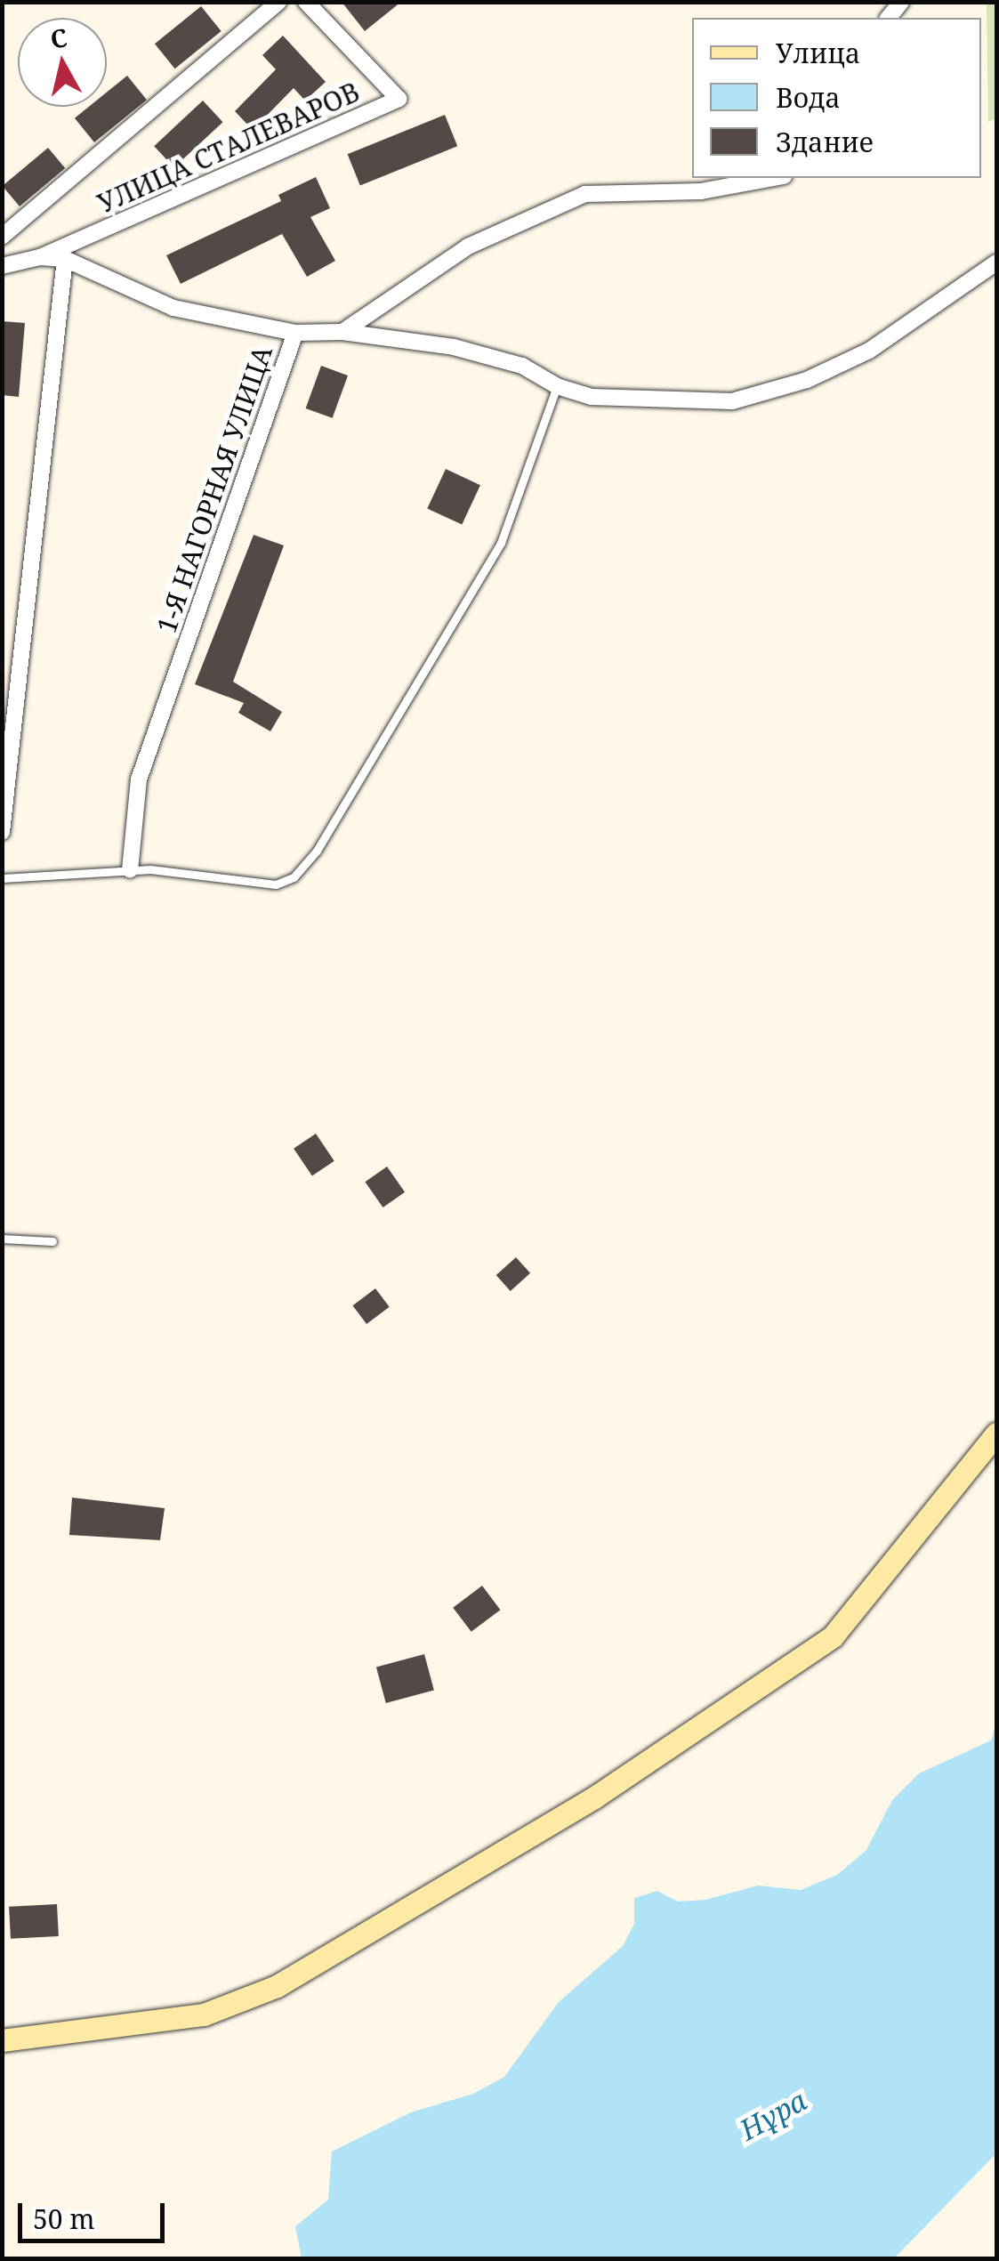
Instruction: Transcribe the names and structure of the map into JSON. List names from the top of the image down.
{
  "streets": {
    "street": ["УЛИЦА СТАЛЕВАРОВ", "1-Я НАГОРНАЯ УЛИЦА"]
  },
  "crossings": [
    ["УЛИЦА СТАЛЕВАРОВ", "1-Я НАГОРНАЯ УЛИЦА"]
  ],
  "water": ["Нұра"],
  "legend": ["Улица", "Вода", "Здание"],
  "scale_bar": "50 m",
  "north": "top"
}
